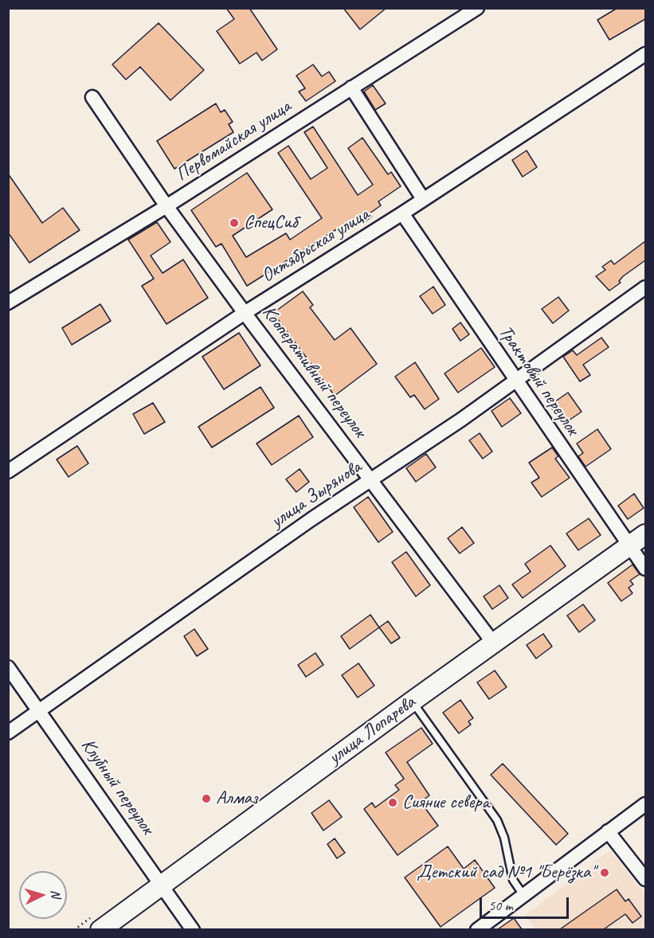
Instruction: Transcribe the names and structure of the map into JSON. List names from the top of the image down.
{
  "streets": {
    "main road": ["улица Лопарева"],
    "street": [
      "Первомайская улица",
      "Октябрьская улица",
      "Кооперативный переулок",
      "Трактовый переулок",
      "улица Зырянова",
      "Клубный переулок"
    ]
  },
  "crossings": [
    ["Первомайская улица", "Кооперативный переулок"],
    ["Октябрьская улица", "Кооперативный переулок"],
    ["Октябрьская улица", "Трактовый переулок"],
    ["Кооперативный переулок", "улица Зырянова"],
    ["Кооперативный переулок", "улица Лопарева"],
    ["Трактовый переулок", "улица Зырянова"],
    ["Трактовый переулок", "улица Лопарева"],
    ["улица Зырянова", "Клубный переулок"],
    ["улица Лопарева", "Клубный переулок"]
  ],
  "places": [
    "СпецСиб",
    "Алмаз",
    "Сияние севера",
    "Детский сад №1 \"Берёзка\""
  ],
  "scale_bar": "50 m",
  "north": "right"
}
